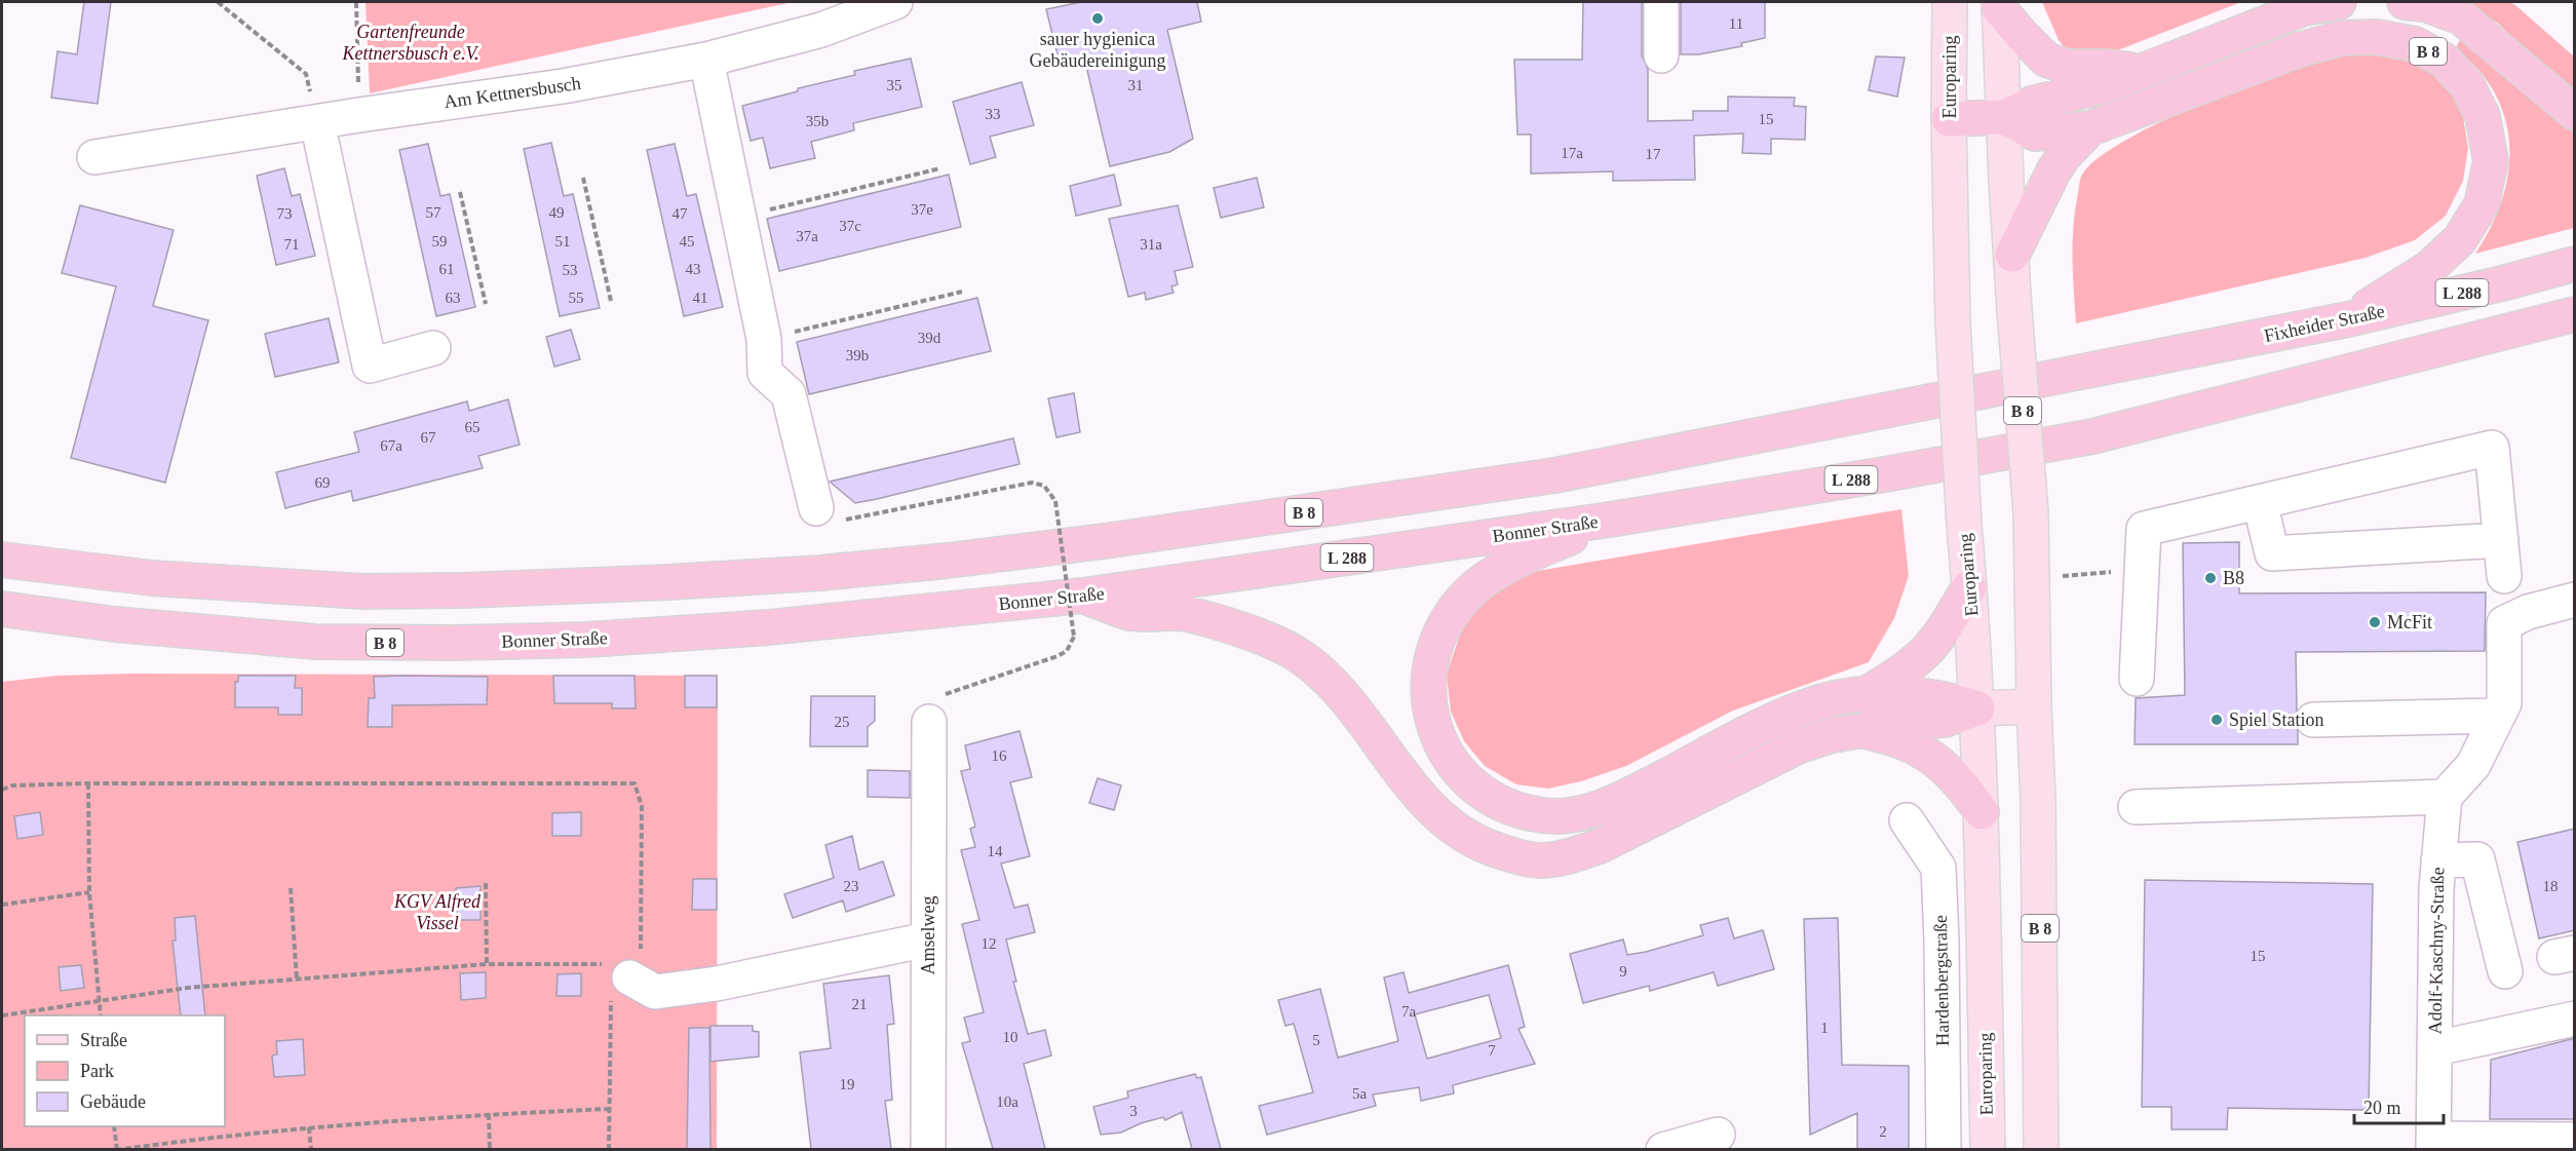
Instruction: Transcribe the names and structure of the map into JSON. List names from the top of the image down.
{
  "streets": {
    "highway": [
      "B 8",
      "L 288",
      "Fixheider Straße",
      "Bonner Straße"
    ],
    "main road": ["Europaring"],
    "street": [
      "Am Kettnersbusch",
      "Amselweg",
      "Adolf-Kaschny-Straße",
      "Hardenbergstraße"
    ]
  },
  "crossings": [
    ["B 8", "Europaring"],
    ["B 8", "Fixheider Straße"],
    ["B 8", "Bonner Straße"]
  ],
  "parks": ["Gartenfreunde Kettnersbusch e.V.", "KGV Alfred Vissel"],
  "places": [
    "sauer hygienica Gebäudereinigung",
    "B8",
    "McFit",
    "Spiel Station"
  ],
  "house_numbers": [
    "11",
    "35",
    "31",
    "33",
    "15",
    "35b",
    "17a",
    "17",
    "37e",
    "57",
    "49",
    "73",
    "47",
    "37c",
    "37a",
    "59",
    "51",
    "45",
    "71",
    "31a",
    "61",
    "43",
    "53",
    "63",
    "55",
    "41",
    "39d",
    "39b",
    "65",
    "67",
    "67a",
    "69",
    "25",
    "16",
    "14",
    "23",
    "18",
    "12",
    "15",
    "9",
    "21",
    "7a",
    "1",
    "10",
    "5",
    "7",
    "19",
    "5a",
    "10a",
    "3",
    "2"
  ],
  "legend": ["Straße", "Park", "Gebäude"],
  "scale_bar": "20 m"
}
